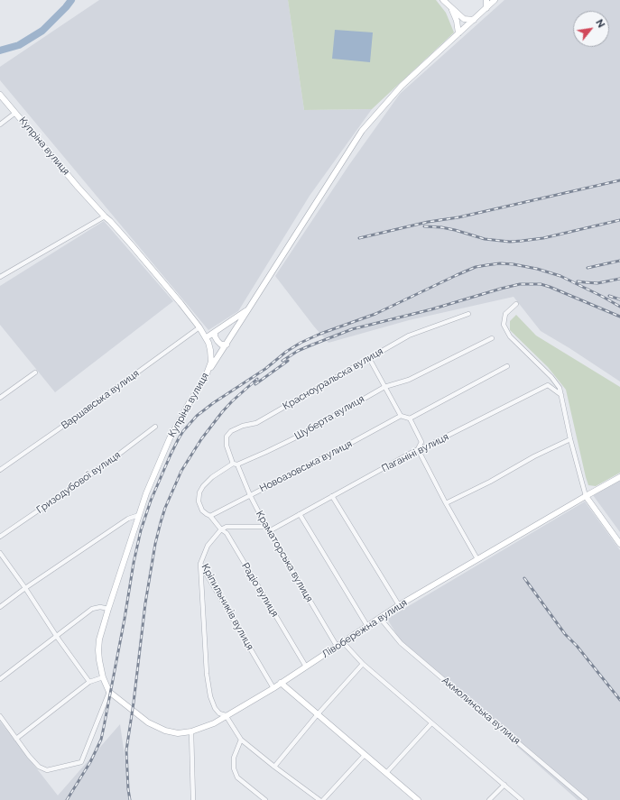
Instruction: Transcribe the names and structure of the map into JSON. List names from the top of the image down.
{
  "streets": {
    "main road": ["Купріна вулиця", "Лівобережна вулиця"],
    "street": [
      "Красноуральска вулиця",
      "Варшавська вулиця",
      "Шуберта вулиця",
      "Паганіні вулиця",
      "Новоазовська вулиця",
      "Гризодубової вулиця",
      "Краматорська вулиця",
      "Радіо вулиця",
      "Кріпильників вулиця",
      "Акмолинська вулиця"
    ]
  },
  "crossings": [
    ["Купріна вулиця", "Варшавська вулиця"],
    ["Купріна вулиця", "Лівобережна вулиця"],
    ["Красноуральска вулиця", "Шуберта вулиця"],
    ["Красноуральска вулиця", "Краматорська вулиця"],
    ["Шуберта вулиця", "Новоазовська вулиця"],
    ["Шуберта вулиця", "Краматорська вулиця"],
    ["Шуберта вулиця", "Радіо вулиця"],
    ["Паганіні вулиця", "Краматорська вулиця"],
    ["Новоазовська вулиця", "Краматорська вулиця"],
    ["Новоазовська вулиця", "Радіо вулиця"],
    ["Краматорська вулиця", "Лівобережна вулиця"],
    ["Радіо вулиця", "Кріпильників вулиця"],
    ["Радіо вулиця", "Лівобережна вулиця"],
    ["Кріпильників вулиця", "Лівобережна вулиця"],
    ["Лівобережна вулиця", "Акмолинська вулиця"]
  ],
  "north": "top right"
}
